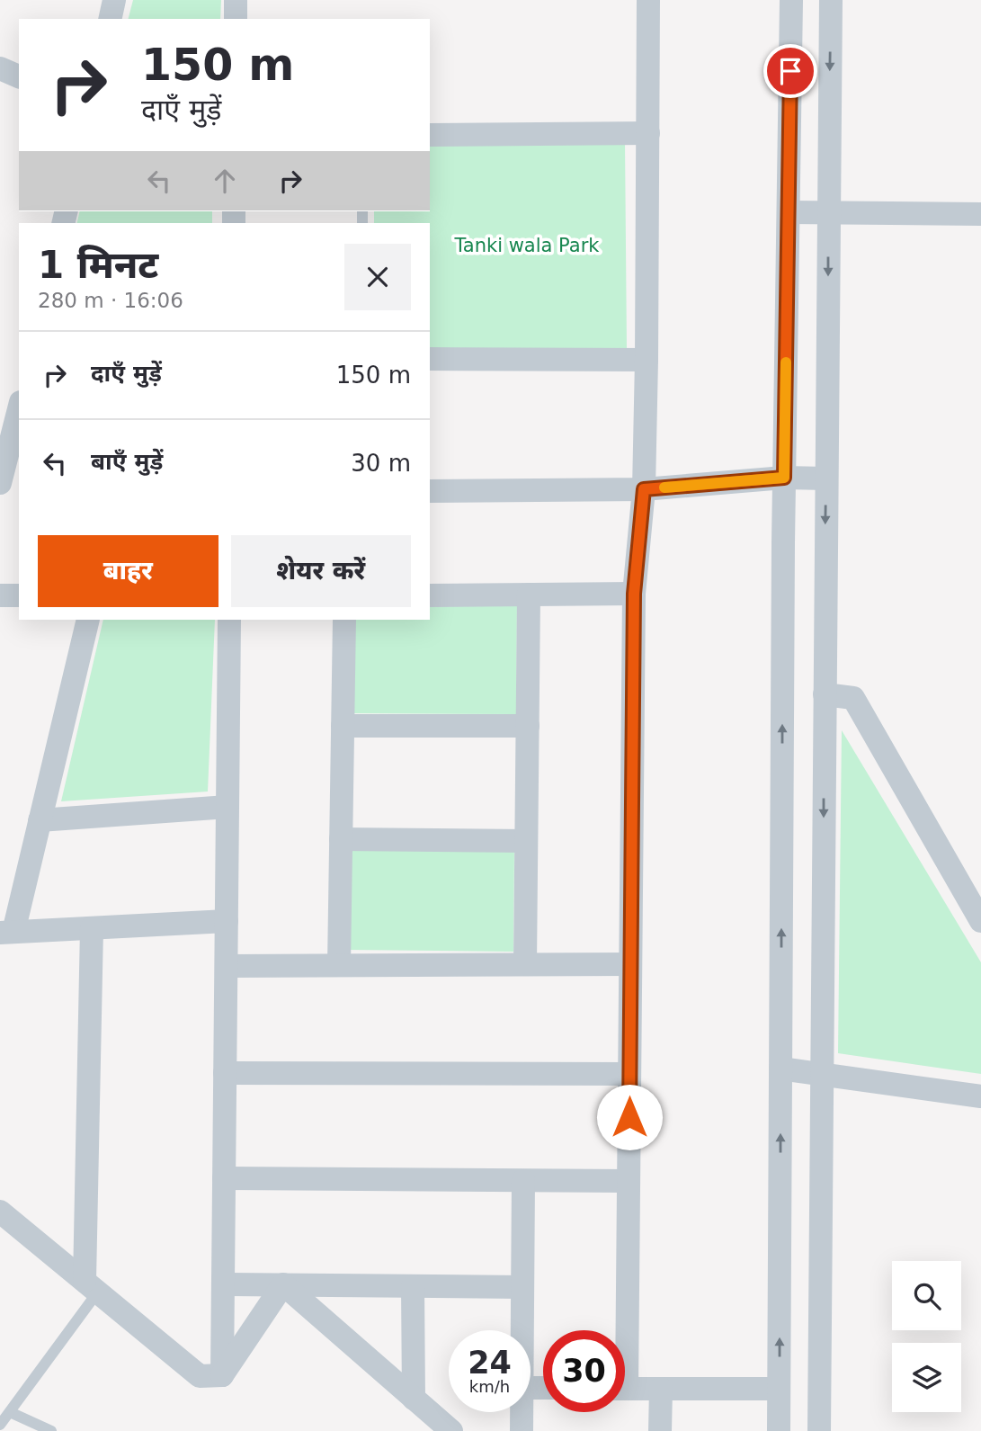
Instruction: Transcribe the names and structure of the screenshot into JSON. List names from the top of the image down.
{
  "parks": ["Tanki wala Park"],
  "page": {
    "turn": ["150 m", "दाएँ मुड़ें"],
    "heading": ["1 मिनट", "280 m · 16:06"],
    "list": [
      {
        "name": "दाएँ मुड़ें",
        "value": "150 m"
      },
      {
        "name": "बाएँ मुड़ें",
        "value": "30 m"
      }
    ],
    "buttons": ["बाहर", "शेयर करें"],
    "speed": "24 km/h",
    "limit": "30"
  }
}
